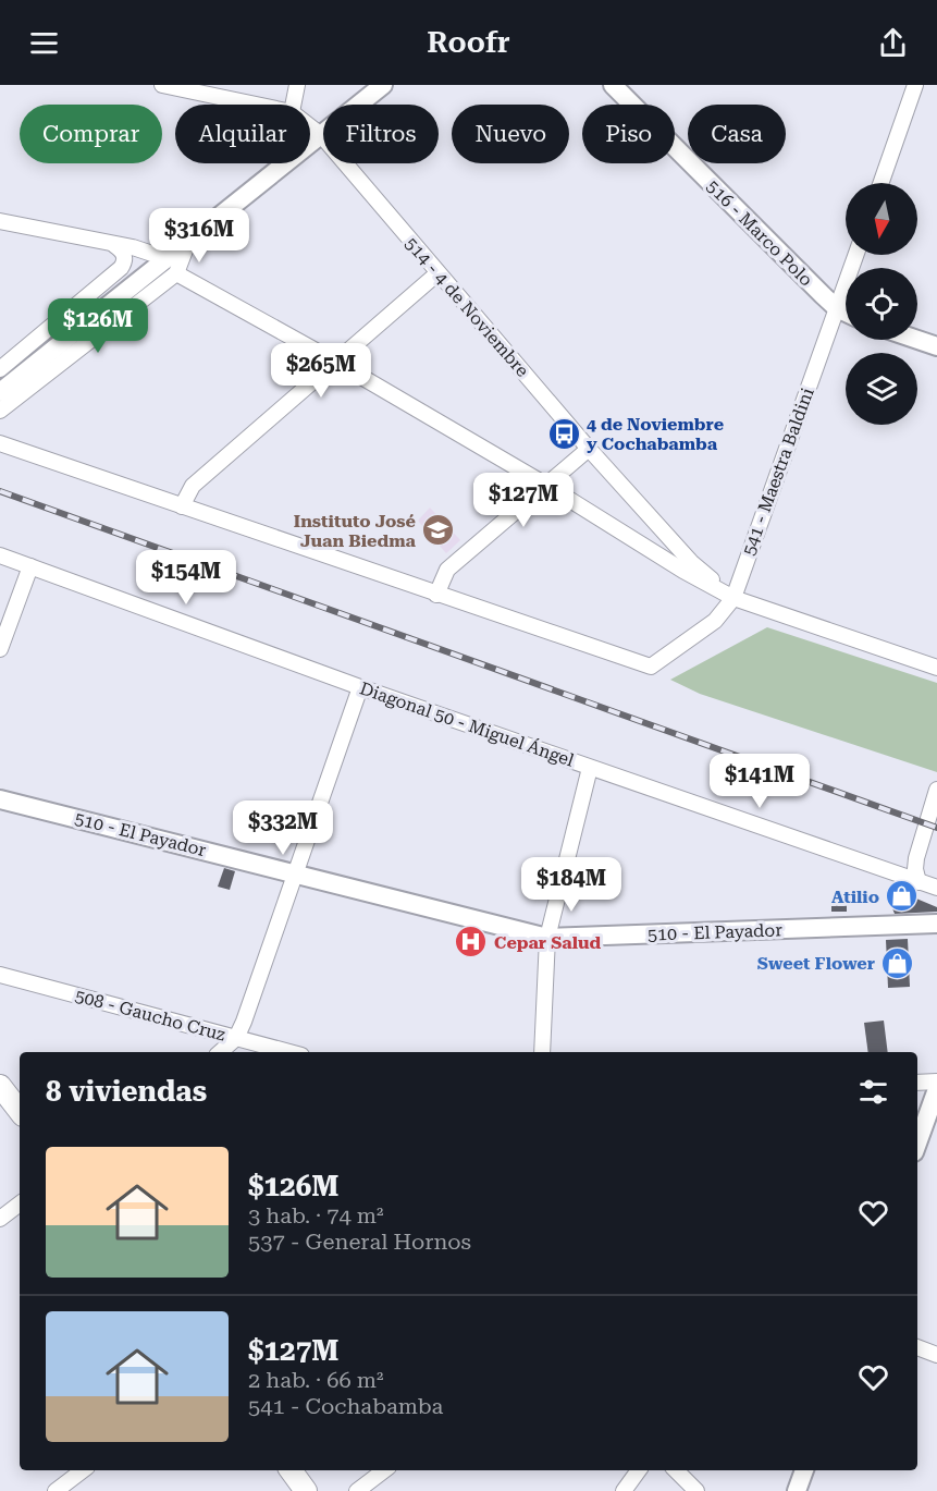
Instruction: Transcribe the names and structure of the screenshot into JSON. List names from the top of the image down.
{
  "streets": {
    "street": [
      "516 - Marco Polo",
      "514 - 4 de Noviembre",
      "541 - Maestra Baldini",
      "Diagonal 50 - Miguel Ángel",
      "510 - El Payador",
      "508 - Gaucho Cruz"
    ]
  },
  "crossings": [
    ["516 - Marco Polo", "541 - Maestra Baldini"],
    ["514 - 4 de Noviembre", "541 - Maestra Baldini"]
  ],
  "places": {
    "bus stop": ["4 de Noviembre y Cochabamba"],
    "school or university": ["Instituto José Juan Biedma"],
    "shop": ["Atilio", "Sweet Flower"],
    "hospital": ["Cepar Salud"]
  },
  "north": "bottom",
  "page": {
    "header": "Roofr",
    "chip": [
      "Comprar",
      "Alquilar",
      "Filtros",
      "Nuevo",
      "Piso",
      "Casa"
    ],
    "price": [
      "$316M",
      "$126M",
      "$265M",
      "$127M",
      "$154M",
      "$141M",
      "$332M",
      "$184M"
    ],
    "heading": "8 viviendas",
    "list": [
      {
        "name": "$126M",
        "note": "3 hab. · 74 m² · 537 - General Hornos"
      },
      {
        "name": "$127M",
        "note": "2 hab. · 66 m² · 541 - Cochabamba"
      }
    ]
  }
}
